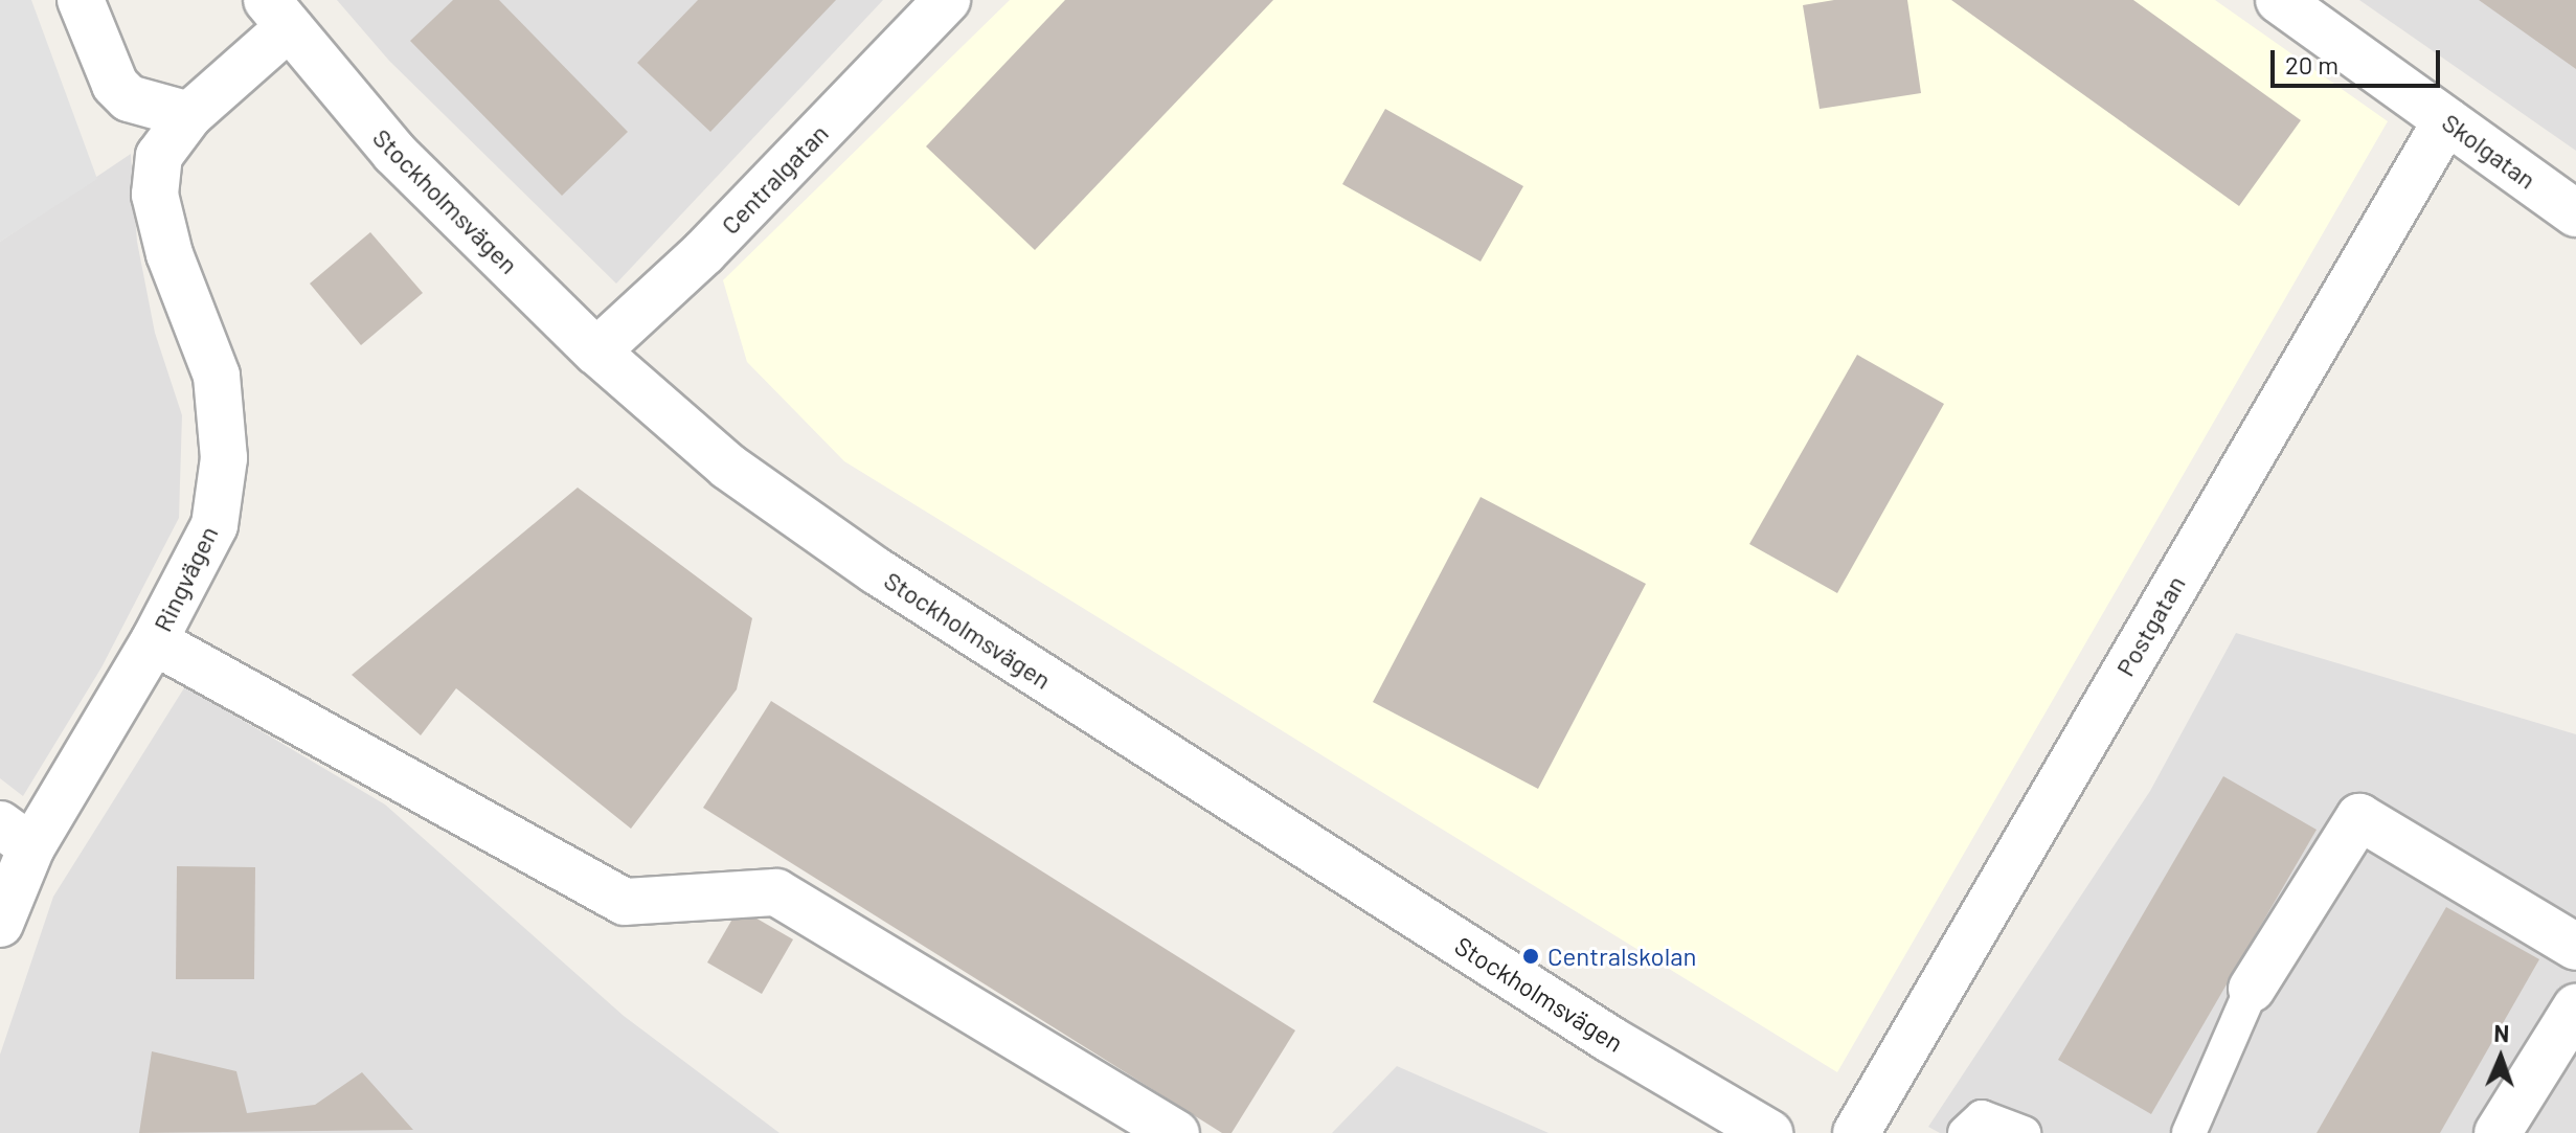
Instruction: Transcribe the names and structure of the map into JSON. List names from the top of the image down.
{
  "streets": {
    "street": [
      "Skolgatan",
      "Centralgatan",
      "Stockholmsvägen",
      "Ringvägen",
      "Postgatan"
    ]
  },
  "crossings": [
    ["Skolgatan", "Postgatan"],
    ["Centralgatan", "Stockholmsvägen"],
    ["Stockholmsvägen", "Ringvägen"]
  ],
  "places": ["Centralskolan"],
  "scale_bar": "20 m",
  "north": "top"
}
